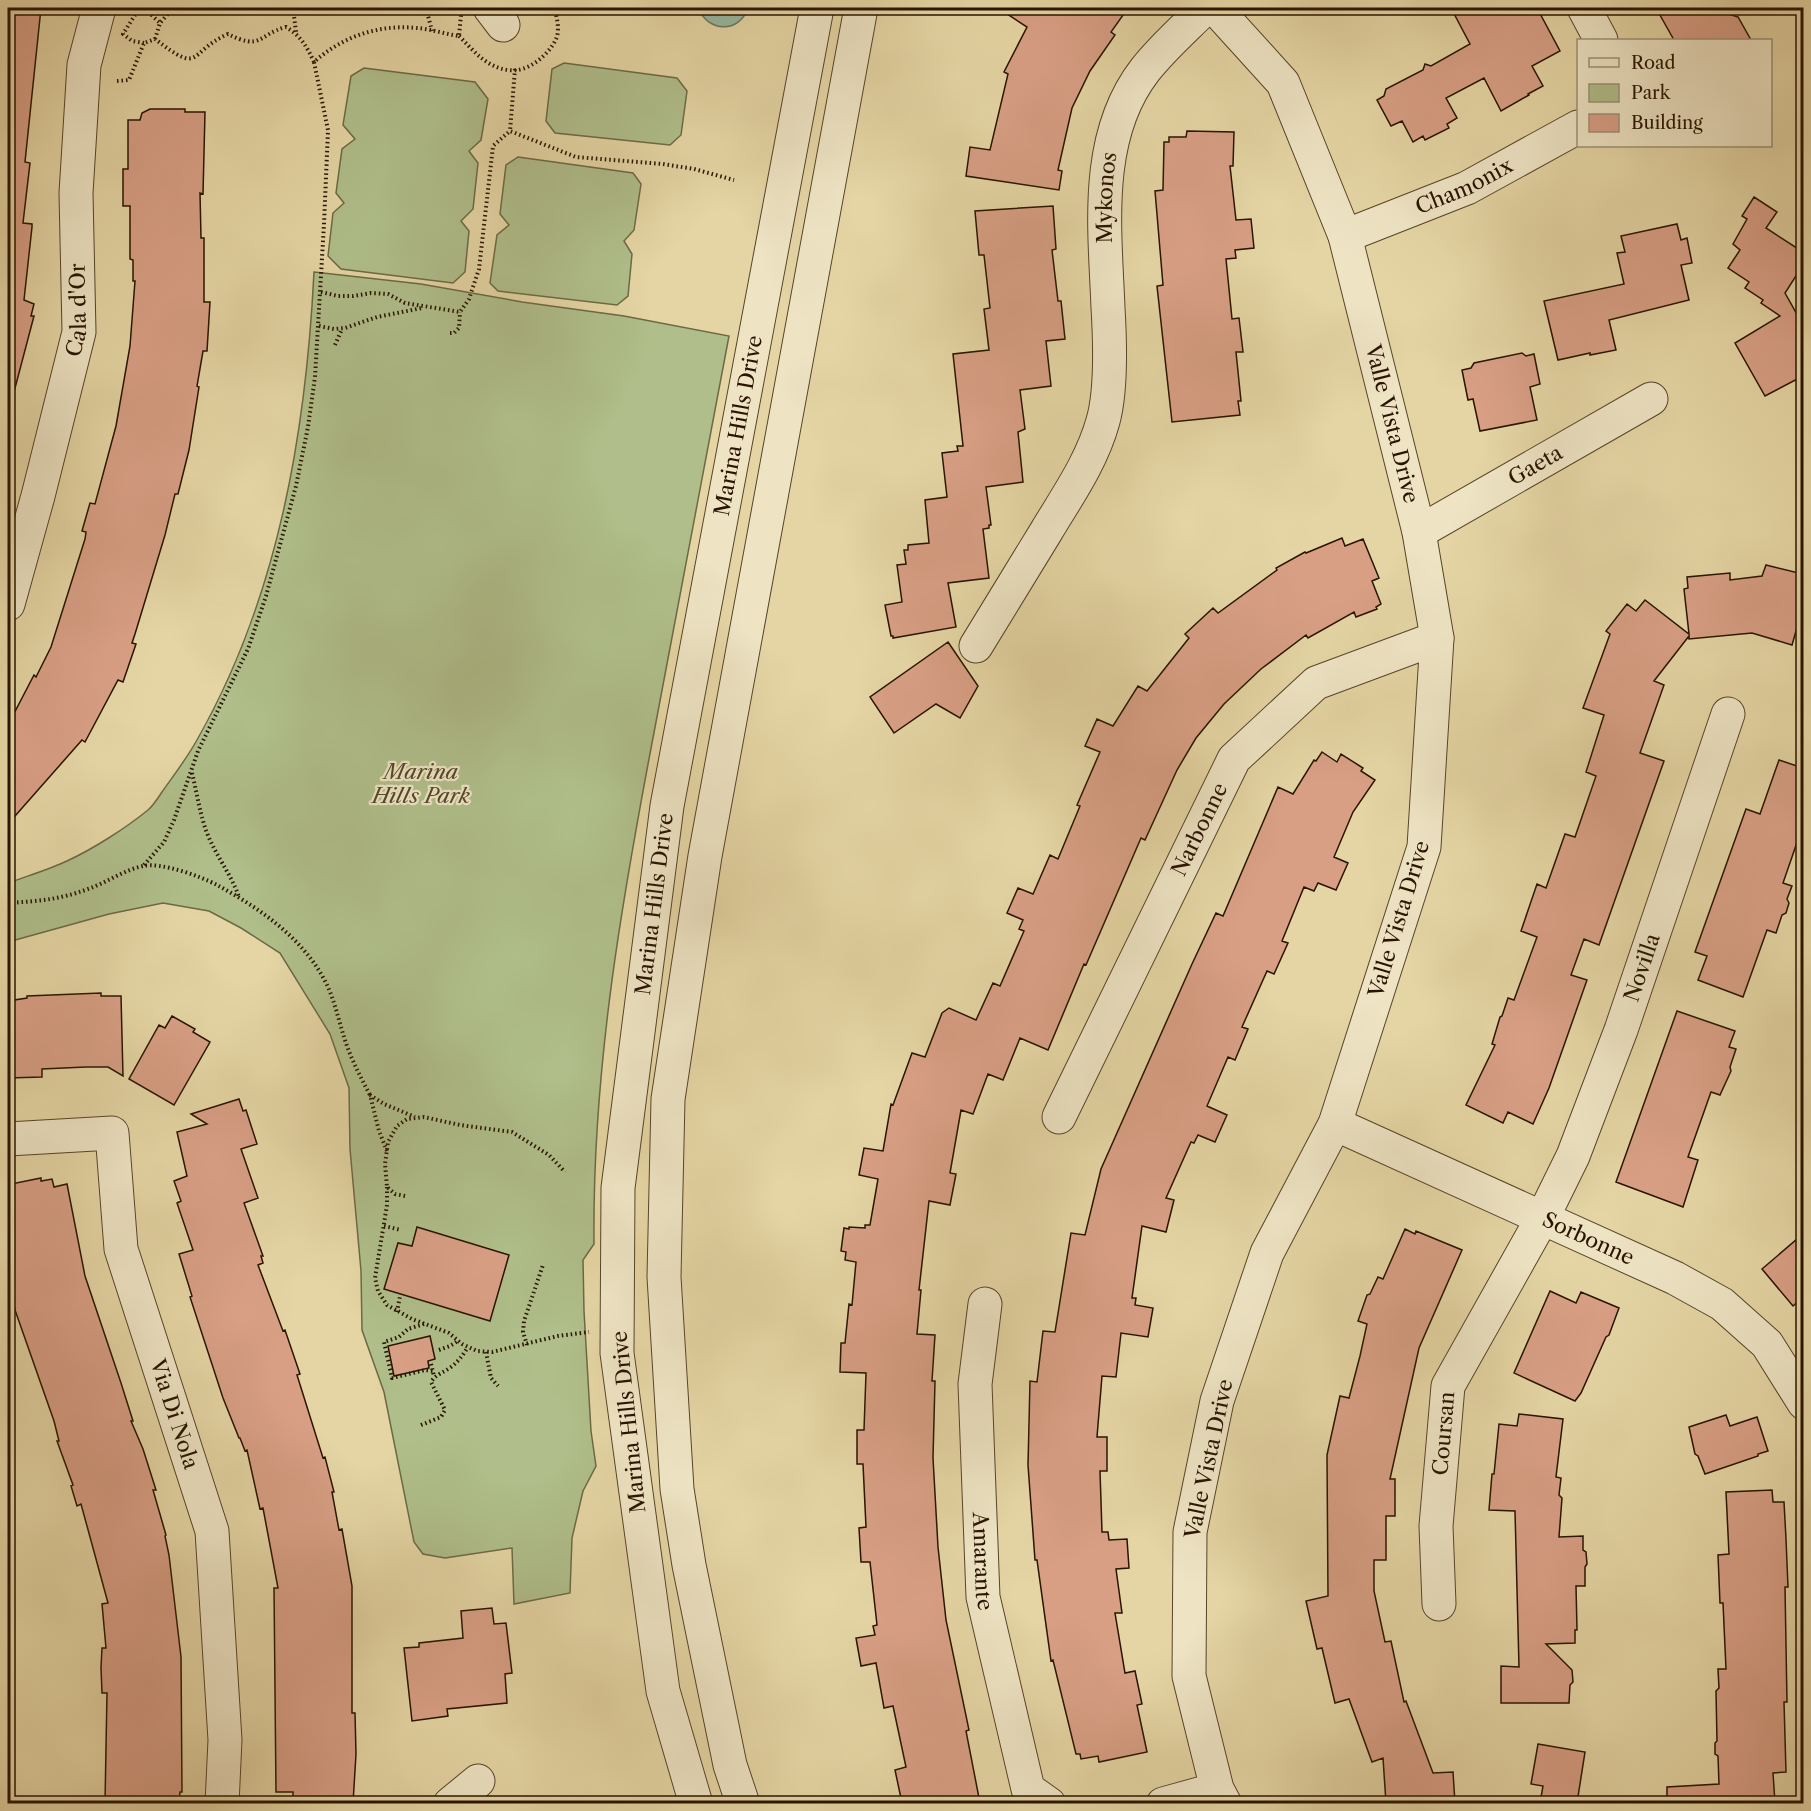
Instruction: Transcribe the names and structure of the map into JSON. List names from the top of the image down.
{
  "streets": {
    "street": [
      "Chamonix",
      "Mykonos",
      "Cala d'Or",
      "Valle Vista Drive",
      "Marina Hills Drive",
      "Gaeta",
      "Narbonne",
      "Novilla",
      "Sorbonne",
      "Via Di Nola",
      "Coursan",
      "Amarante"
    ]
  },
  "crossings": [
    ["Chamonix", "Valle Vista Drive"],
    ["Valle Vista Drive", "Gaeta"],
    ["Valle Vista Drive", "Narbonne"],
    ["Valle Vista Drive", "Sorbonne"],
    ["Novilla", "Sorbonne"],
    ["Novilla", "Coursan"],
    ["Sorbonne", "Coursan"]
  ],
  "parks": ["Marina Hills Park"],
  "legend": ["Road", "Park", "Building"]
}
